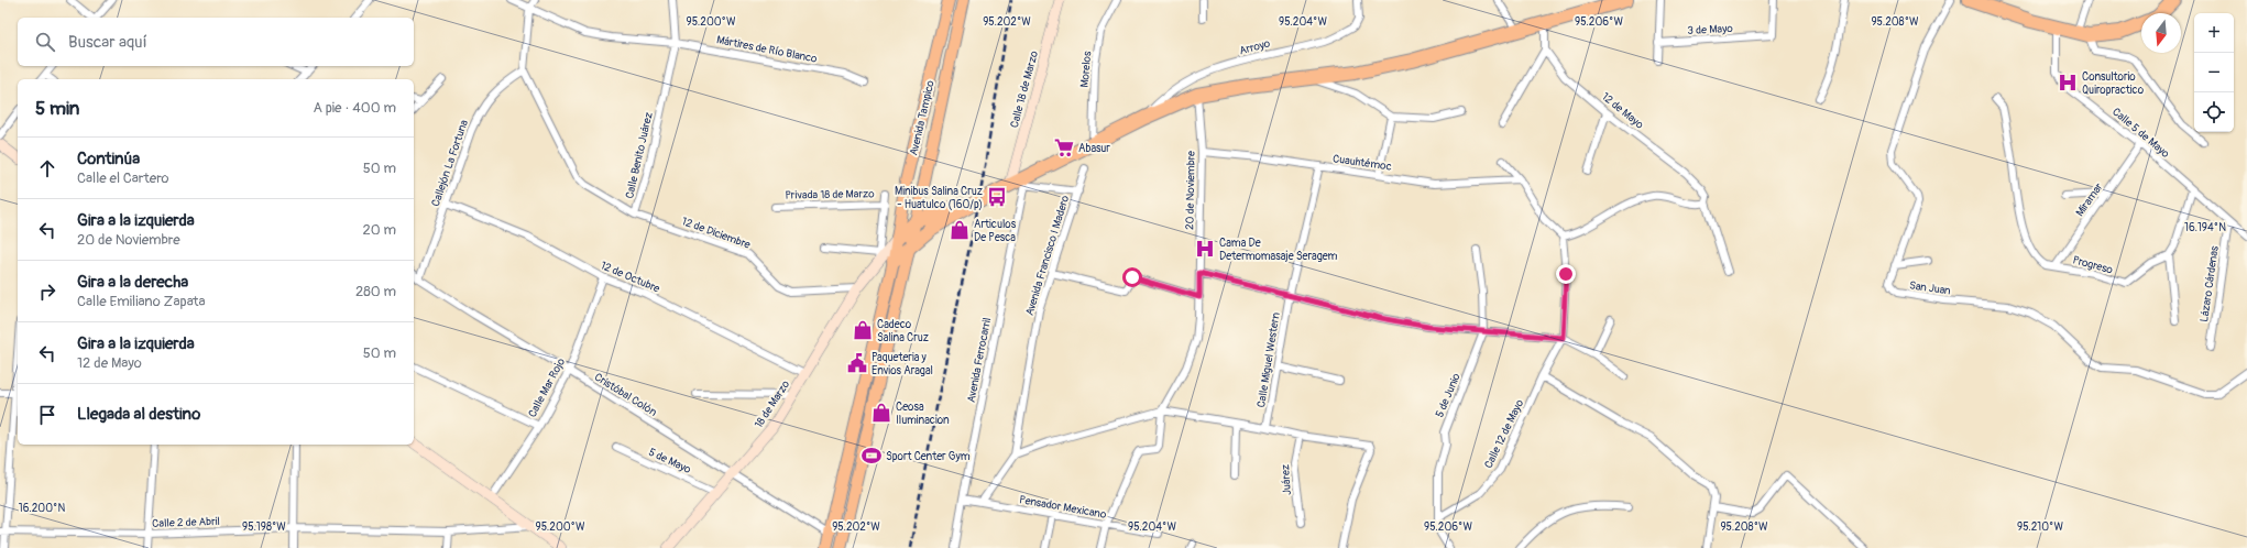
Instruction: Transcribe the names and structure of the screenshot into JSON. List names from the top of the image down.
{
  "streets": {
    "main road": ["Calle 18 de Marzo", "Avenida Tampico", "18 de Marzo"],
    "street": [
      "3 de Mayo",
      "Arroyo",
      "Mártires de Río Blanco",
      "Morelos",
      "12 de Mayo",
      "Calle 5 de Mayo",
      "Calle Benito Juárez",
      "Cuauhtémoc",
      "Callejón La Fortuna",
      "20 de Noviembre",
      "Privada 18 de Marzo",
      "Miramar",
      "12 de Diciembre",
      "Avenida Francisco I Madero",
      "Progreso",
      "12 de Octubre",
      "Lázaro Cárdenas",
      "San Juan",
      "Avenida Ferrocarril",
      "Calle Miguel Western",
      "Calle Mar Rojo",
      "Cristóbal Colón",
      "5 de Junio",
      "Calle 12 de Mayo",
      "5 de Mayo",
      "Juárez",
      "Pensador Mexicano",
      "Calle 2 de Abril"
    ]
  },
  "crossings": [
    ["Mártires de Río Blanco", "Calle Benito Juárez"],
    ["Calle 18 de Marzo", "Avenida Ferrocarril"],
    ["Avenida Tampico", "Cristóbal Colón"],
    ["Avenida Tampico", "18 de Marzo"],
    ["Calle 5 de Mayo", "Miramar"],
    ["Calle 5 de Mayo", "Lázaro Cárdenas"],
    ["Calle Benito Juárez", "Callejón La Fortuna"],
    ["Calle Benito Juárez", "12 de Diciembre"],
    ["Cuauhtémoc", "20 de Noviembre"],
    ["Cuauhtémoc", "Calle Miguel Western"],
    ["Callejón La Fortuna", "12 de Octubre"],
    ["Callejón La Fortuna", "Cristóbal Colón"],
    ["20 de Noviembre", "Pensador Mexicano"],
    ["Miramar", "Progreso"],
    ["12 de Diciembre", "18 de Marzo"],
    ["12 de Octubre", "Calle Mar Rojo"],
    ["12 de Octubre", "18 de Marzo"],
    ["Avenida Ferrocarril", "Pensador Mexicano"],
    ["Calle Mar Rojo", "Cristóbal Colón"],
    ["Cristóbal Colón", "18 de Marzo"],
    ["5 de Junio", "Calle 12 de Mayo"],
    ["18 de Marzo", "5 de Mayo"]
  ],
  "places": {
    "hospital": ["Consultorio Quiropractico", "Cama De Determomasaje Seragem"],
    "supermarket": ["Abasur"],
    "bus stop": ["Minibus Salina Cruz - Huatulco (160/p)"],
    "shop": ["Articulos De Pesca", "Cadeco Salina Cruz", "Ceosa Iluminacion"],
    "public building": ["Paqueteria y Envios Aragal"],
    "sports": ["Sport Center Gym"]
  },
  "north": "bottom",
  "page": {
    "map_buttons": ["+", "−"],
    "search": "Buscar aquí",
    "heading": ["5 min", "A pie · 400 m"],
    "list": [
      ["Continúa", "Calle el Cartero", "50 m"],
      ["Gira a la izquierda", "20 de Noviembre", "20 m"],
      ["Gira a la derecha", "Calle Emiliano Zapata", "280 m"],
      ["Gira a la izquierda", "12 de Mayo", "50 m"],
      "Llegada al destino"
    ]
  },
  "coordinates": [
    "95.200°W",
    "95.202°W",
    "95.204°W",
    "95.206°W",
    "95.208°W",
    "16.194°N",
    "16.200°N",
    "95.198°W",
    "95.210°W"
  ]
}
